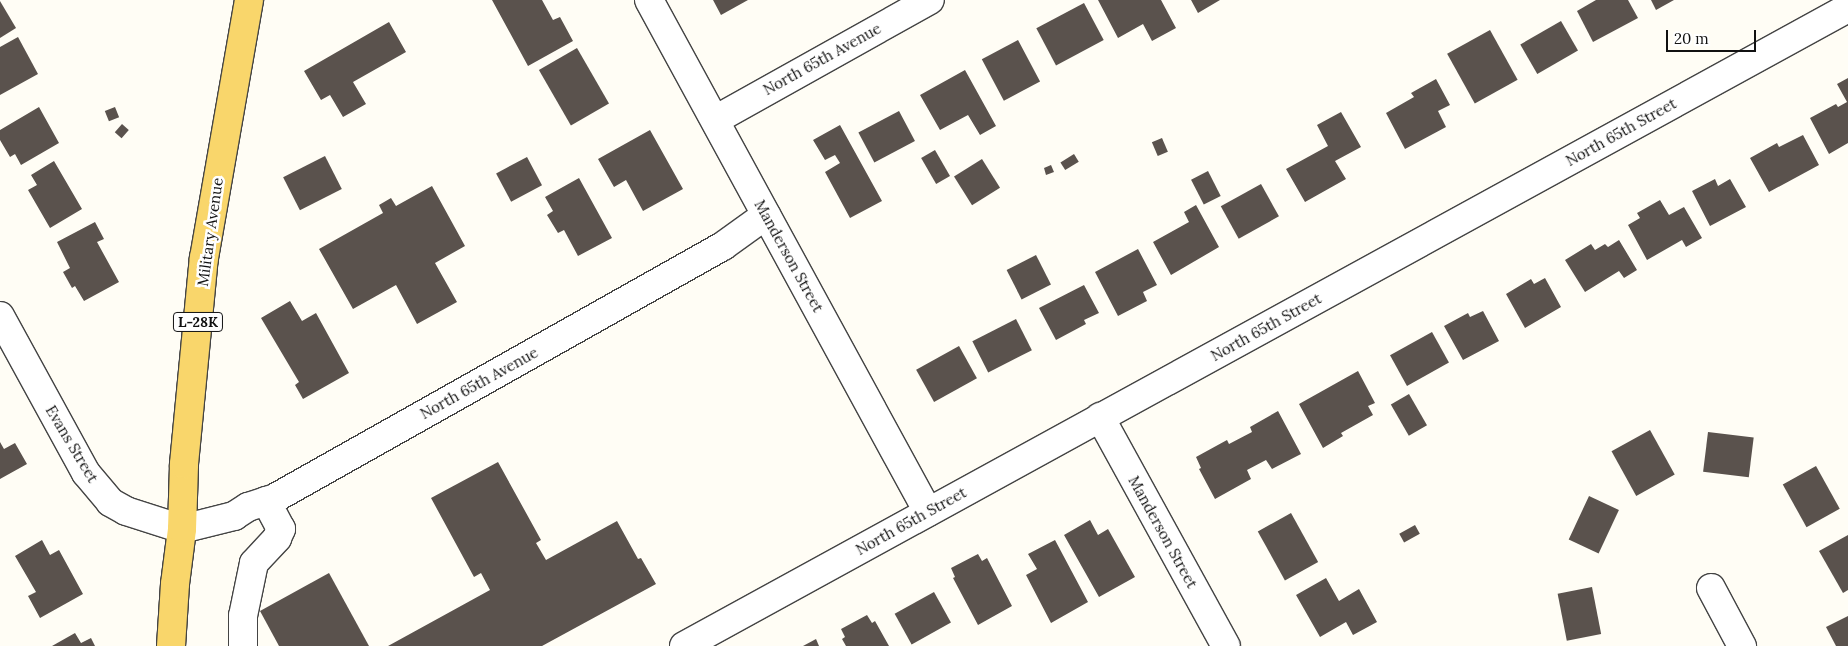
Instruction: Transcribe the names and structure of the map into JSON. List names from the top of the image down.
{
  "streets": {
    "main road": ["Military Avenue", "L-28K"],
    "street": [
      "North 65th Avenue",
      "North 65th Street",
      "Manderson Street",
      "Evans Street"
    ]
  },
  "crossings": [
    ["North 65th Avenue", "Military Avenue"],
    ["North 65th Avenue", "Manderson Street"],
    ["North 65th Avenue", "Evans Street"],
    ["North 65th Street", "Manderson Street"],
    ["Military Avenue", "Evans Street"]
  ],
  "scale_bar": "20 m"
}
